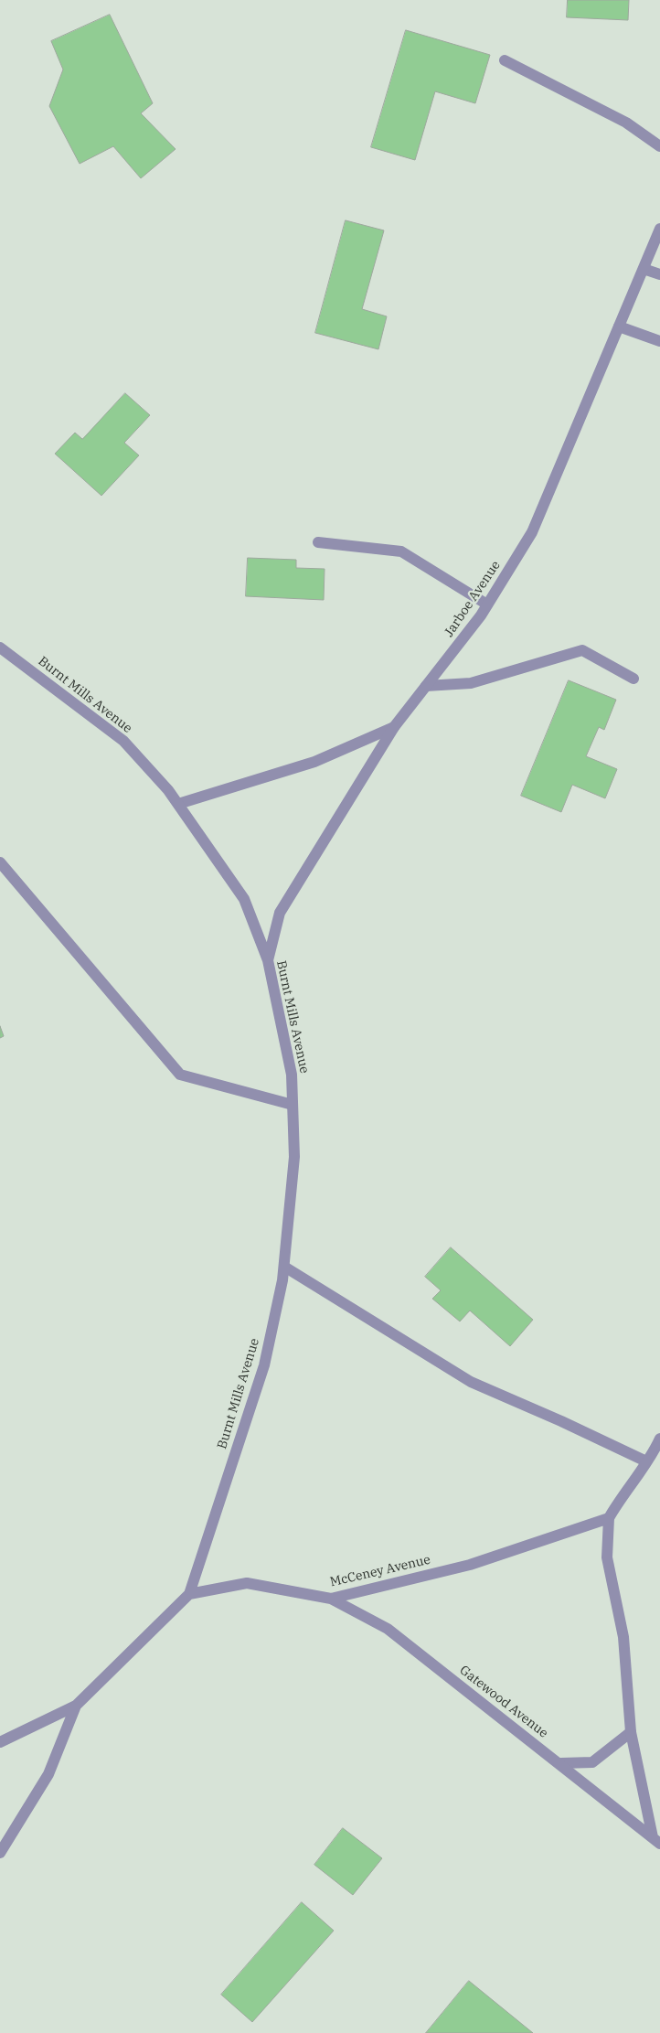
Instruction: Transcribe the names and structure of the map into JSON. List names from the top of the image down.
{
  "streets": {
    "street": [
      "Jarboe Avenue",
      "Burnt Mills Avenue",
      "McCeney Avenue",
      "Gatewood Avenue"
    ]
  },
  "crossings": [
    ["Jarboe Avenue", "Burnt Mills Avenue"],
    ["Burnt Mills Avenue", "McCeney Avenue"],
    ["McCeney Avenue", "Gatewood Avenue"]
  ]
}
